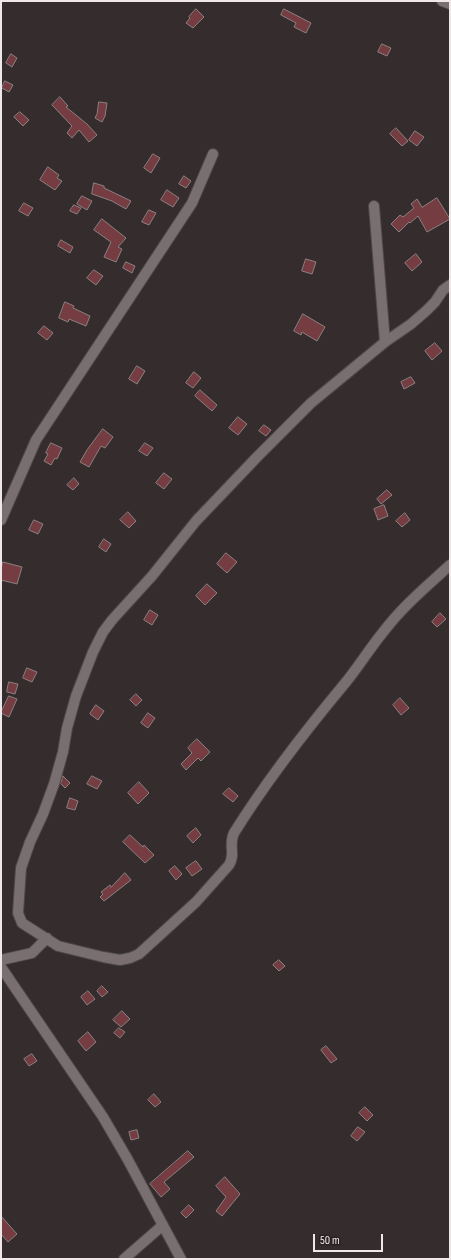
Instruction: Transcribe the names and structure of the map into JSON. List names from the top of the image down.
{
  "scale_bar": "50 m"
}
